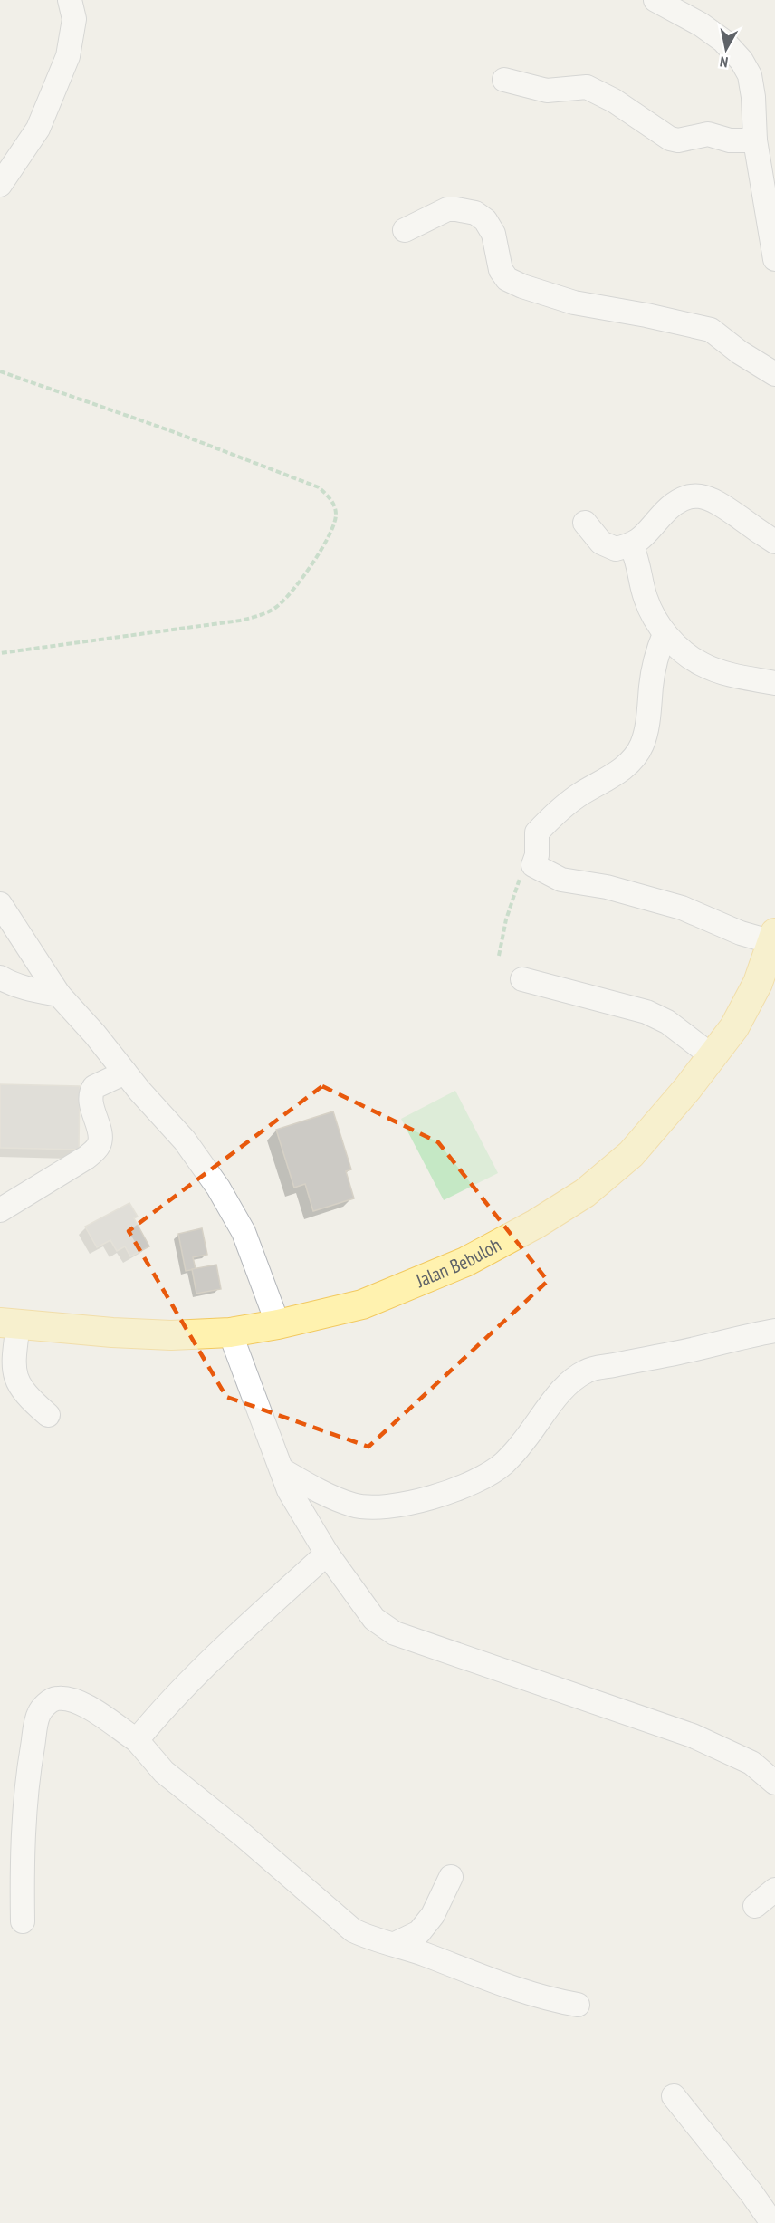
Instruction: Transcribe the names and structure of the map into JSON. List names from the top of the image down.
{
  "streets": {
    "main road": ["Jalan Bebuloh"]
  },
  "north": "bottom"
}
